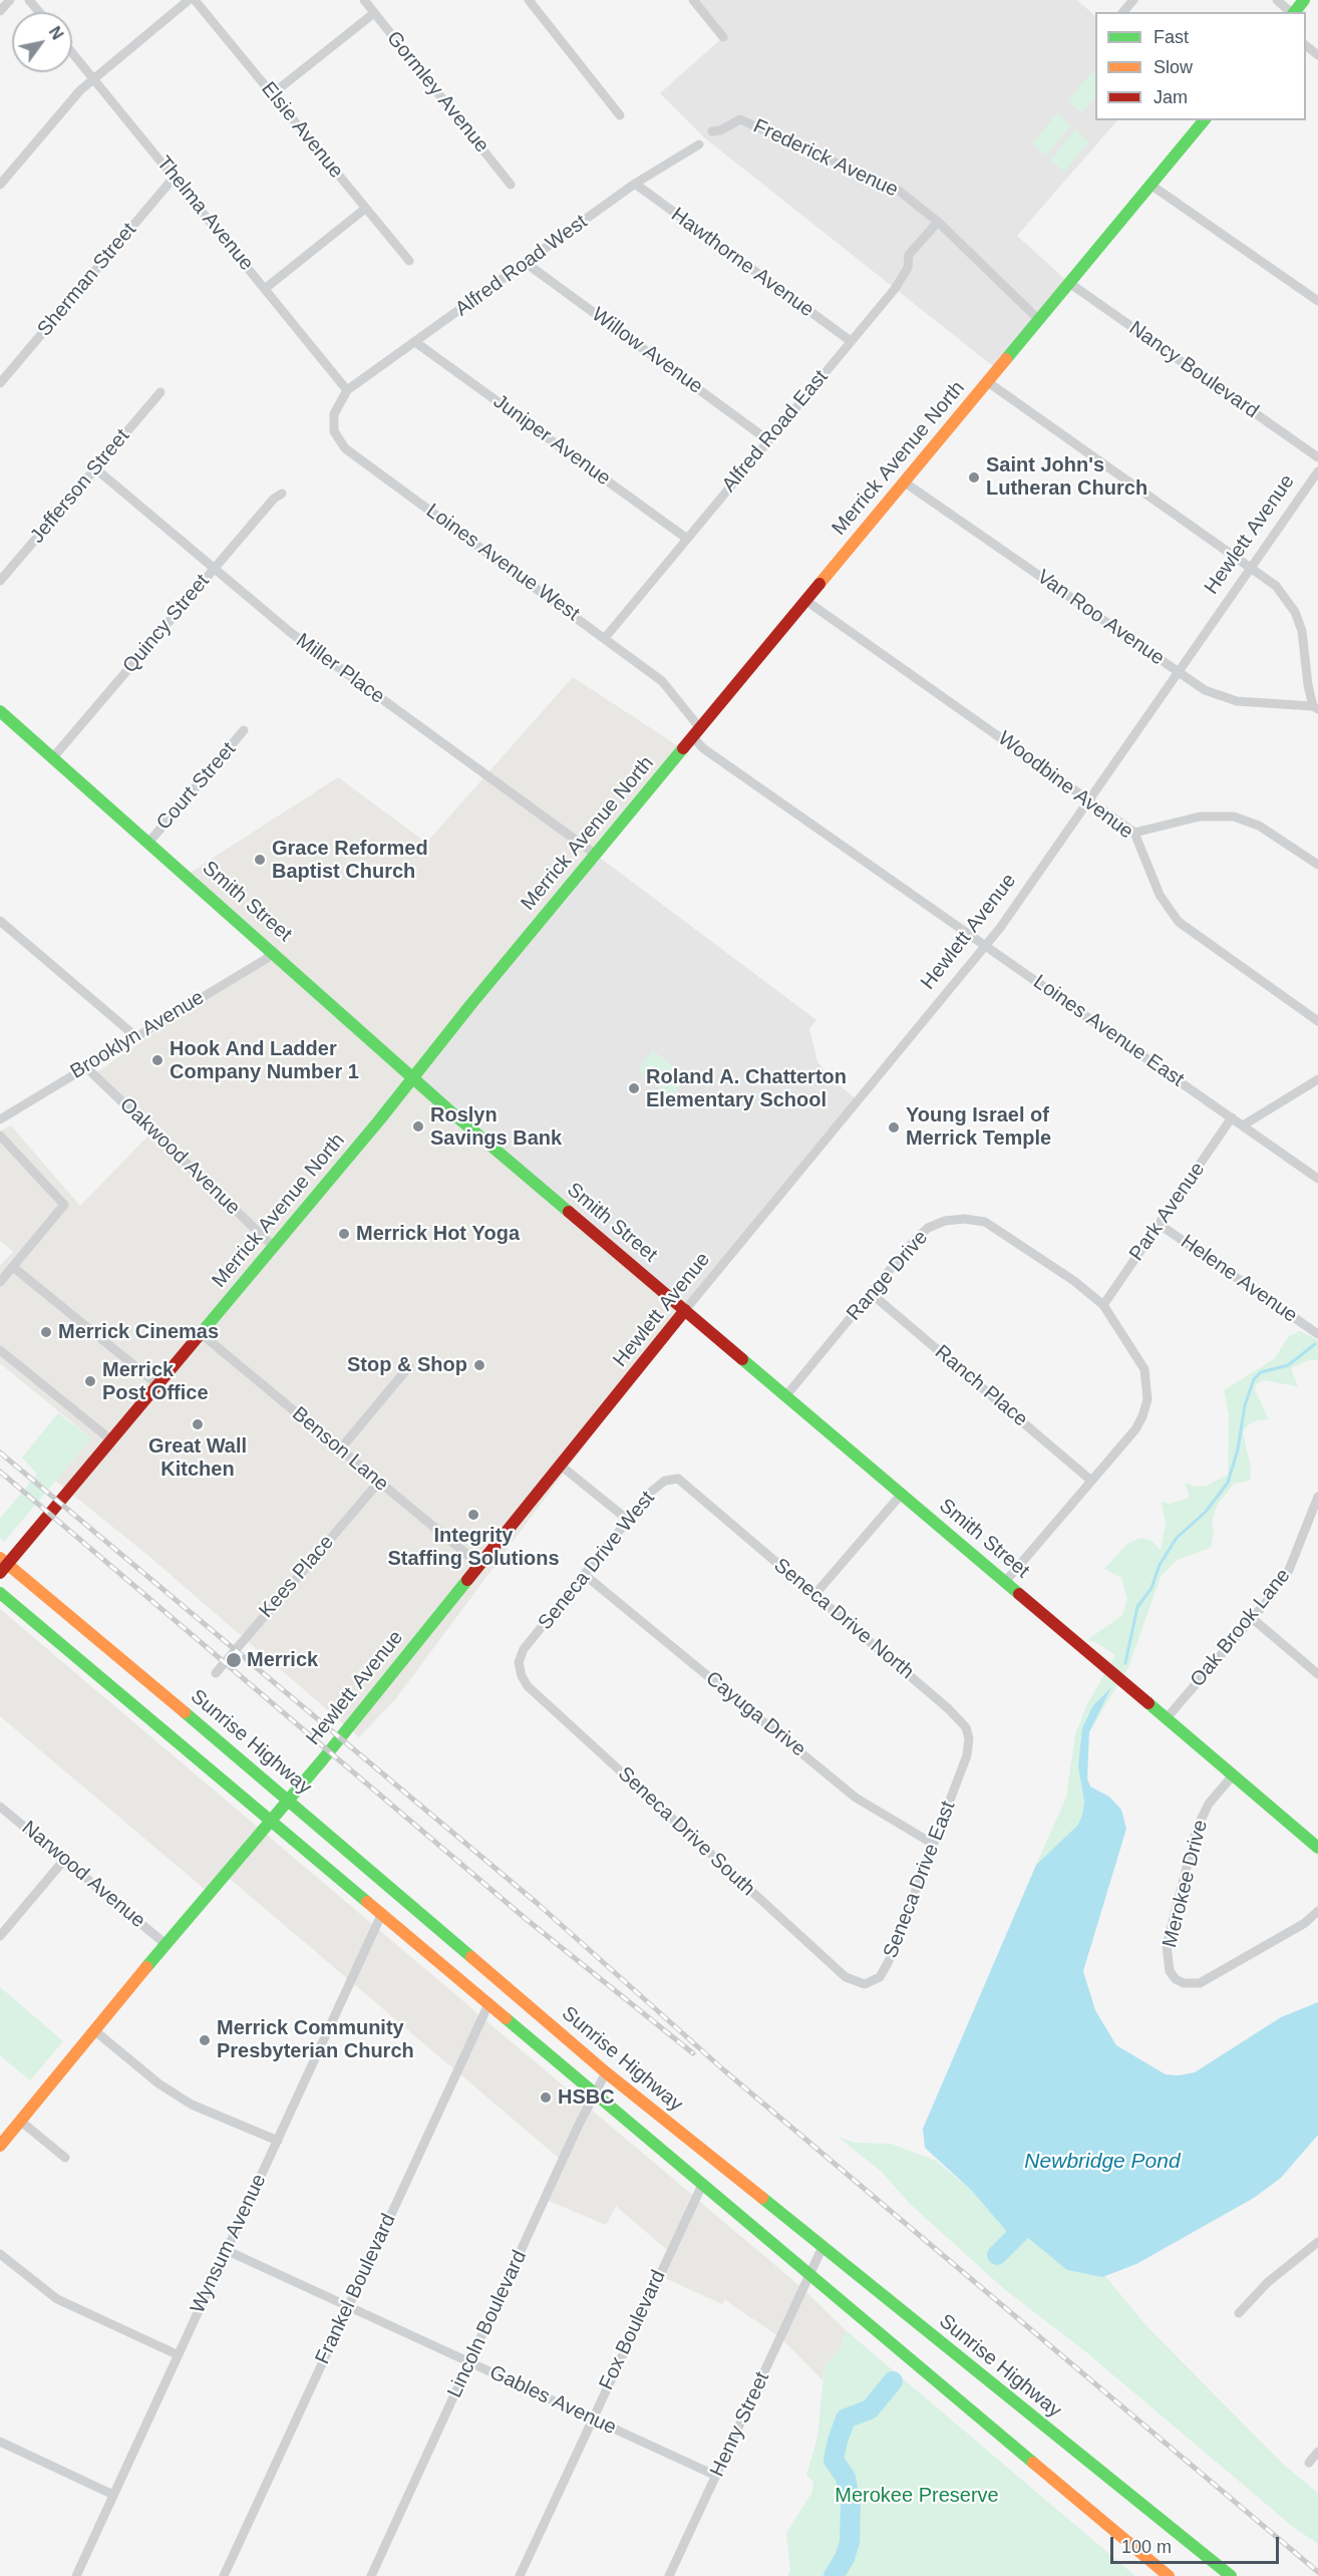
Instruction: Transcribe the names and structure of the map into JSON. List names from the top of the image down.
{
  "streets": {
    "main road": [
      "Merrick Avenue North",
      "Hewlett Avenue",
      "Smith Street",
      "Sunrise Highway"
    ],
    "street": [
      "Gormley Avenue",
      "Elsie Avenue",
      "Frederick Avenue",
      "Thelma Avenue",
      "Hawthorne Avenue",
      "Alfred Road West",
      "Sherman Street",
      "Willow Avenue",
      "Nancy Boulevard",
      "Alfred Road East",
      "Juniper Avenue",
      "Jefferson Street",
      "Loines Avenue West",
      "Van Roo Avenue",
      "Quincy Street",
      "Miller Place",
      "Woodbine Avenue",
      "Court Street",
      "Loines Avenue East",
      "Brooklyn Avenue",
      "Oakwood Avenue",
      "Park Avenue",
      "Range Drive",
      "Helene Avenue",
      "Ranch Place",
      "Benson Lane",
      "Seneca Drive West",
      "Kees Place",
      "Seneca Drive North",
      "Oak Brook Lane",
      "Cayuga Drive",
      "Seneca Drive South",
      "Narwood Avenue",
      "Seneca Drive East",
      "Merokee Drive",
      "Wynsum Avenue",
      "Frankel Boulevard",
      "Lincoln Boulevard",
      "Fox Boulevard",
      "Gables Avenue",
      "Henry Street"
    ]
  },
  "crossings": [
    ["Frederick Avenue", "Alfred Road East"],
    ["Frederick Avenue", "Merrick Avenue North"],
    ["Thelma Avenue", "Alfred Road West"],
    ["Thelma Avenue", "Sherman Street"],
    ["Thelma Avenue", "Loines Avenue West"],
    ["Hawthorne Avenue", "Alfred Road West"],
    ["Hawthorne Avenue", "Alfred Road East"],
    ["Alfred Road West", "Willow Avenue"],
    ["Alfred Road West", "Juniper Avenue"],
    ["Alfred Road West", "Loines Avenue West"],
    ["Willow Avenue", "Alfred Road East"],
    ["Nancy Boulevard", "Merrick Avenue North"],
    ["Alfred Road East", "Juniper Avenue"],
    ["Alfred Road East", "Loines Avenue West"],
    ["Merrick Avenue North", "Loines Avenue West"],
    ["Merrick Avenue North", "Van Roo Avenue"],
    ["Merrick Avenue North", "Miller Place"],
    ["Merrick Avenue North", "Woodbine Avenue"],
    ["Merrick Avenue North", "Smith Street"],
    ["Merrick Avenue North", "Oakwood Avenue"],
    ["Merrick Avenue North", "Benson Lane"],
    ["Merrick Avenue North", "Sunrise Highway"],
    ["Jefferson Street", "Miller Place"],
    ["Hewlett Avenue", "Loines Avenue West"],
    ["Hewlett Avenue", "Van Roo Avenue"],
    ["Hewlett Avenue", "Woodbine Avenue"],
    ["Hewlett Avenue", "Smith Street"],
    ["Hewlett Avenue", "Loines Avenue East"],
    ["Hewlett Avenue", "Benson Lane"],
    ["Hewlett Avenue", "Sunrise Highway"],
    ["Hewlett Avenue", "Narwood Avenue"],
    ["Loines Avenue West", "Loines Avenue East"],
    ["Quincy Street", "Miller Place"],
    ["Quincy Street", "Smith Street"],
    ["Court Street", "Smith Street"],
    ["Smith Street", "Brooklyn Avenue"],
    ["Smith Street", "Range Drive"],
    ["Smith Street", "Oak Brook Lane"],
    ["Smith Street", "Merokee Drive"],
    ["Loines Avenue East", "Park Avenue"],
    ["Brooklyn Avenue", "Oakwood Avenue"],
    ["Park Avenue", "Range Drive"],
    ["Park Avenue", "Helene Avenue"],
    ["Range Drive", "Ranch Place"],
    ["Benson Lane", "Kees Place"],
    ["Seneca Drive West", "Seneca Drive North"],
    ["Seneca Drive West", "Cayuga Drive"],
    ["Seneca Drive West", "Seneca Drive South"],
    ["Seneca Drive North", "Seneca Drive East"],
    ["Cayuga Drive", "Seneca Drive East"],
    ["Sunrise Highway", "Lincoln Boulevard"],
    ["Sunrise Highway", "Henry Street"],
    ["Seneca Drive South", "Seneca Drive East"],
    ["Wynsum Avenue", "Gables Avenue"],
    ["Frankel Boulevard", "Gables Avenue"],
    ["Lincoln Boulevard", "Gables Avenue"],
    ["Fox Boulevard", "Gables Avenue"],
    ["Gables Avenue", "Henry Street"]
  ],
  "water": ["Newbridge Pond"],
  "parks": ["Merokee Preserve"],
  "places": [
    "Saint John's Lutheran Church",
    "Grace Reformed Baptist Church",
    "Hook And Ladder Company Number 1",
    "Roland A. Chatterton Elementary School",
    "Roslyn Savings Bank",
    "Young Israel of Merrick Temple",
    "Merrick Hot Yoga",
    "Merrick Cinemas",
    "Stop & Shop",
    "Merrick Post Office",
    "Great Wall Kitchen",
    "Integrity Staffing Solutions",
    "Merrick",
    "Merrick Community Presbyterian Church",
    "HSBC"
  ],
  "legend": ["Fast", "Slow", "Jam"],
  "scale_bar": "100 m",
  "north": "top right"
}
